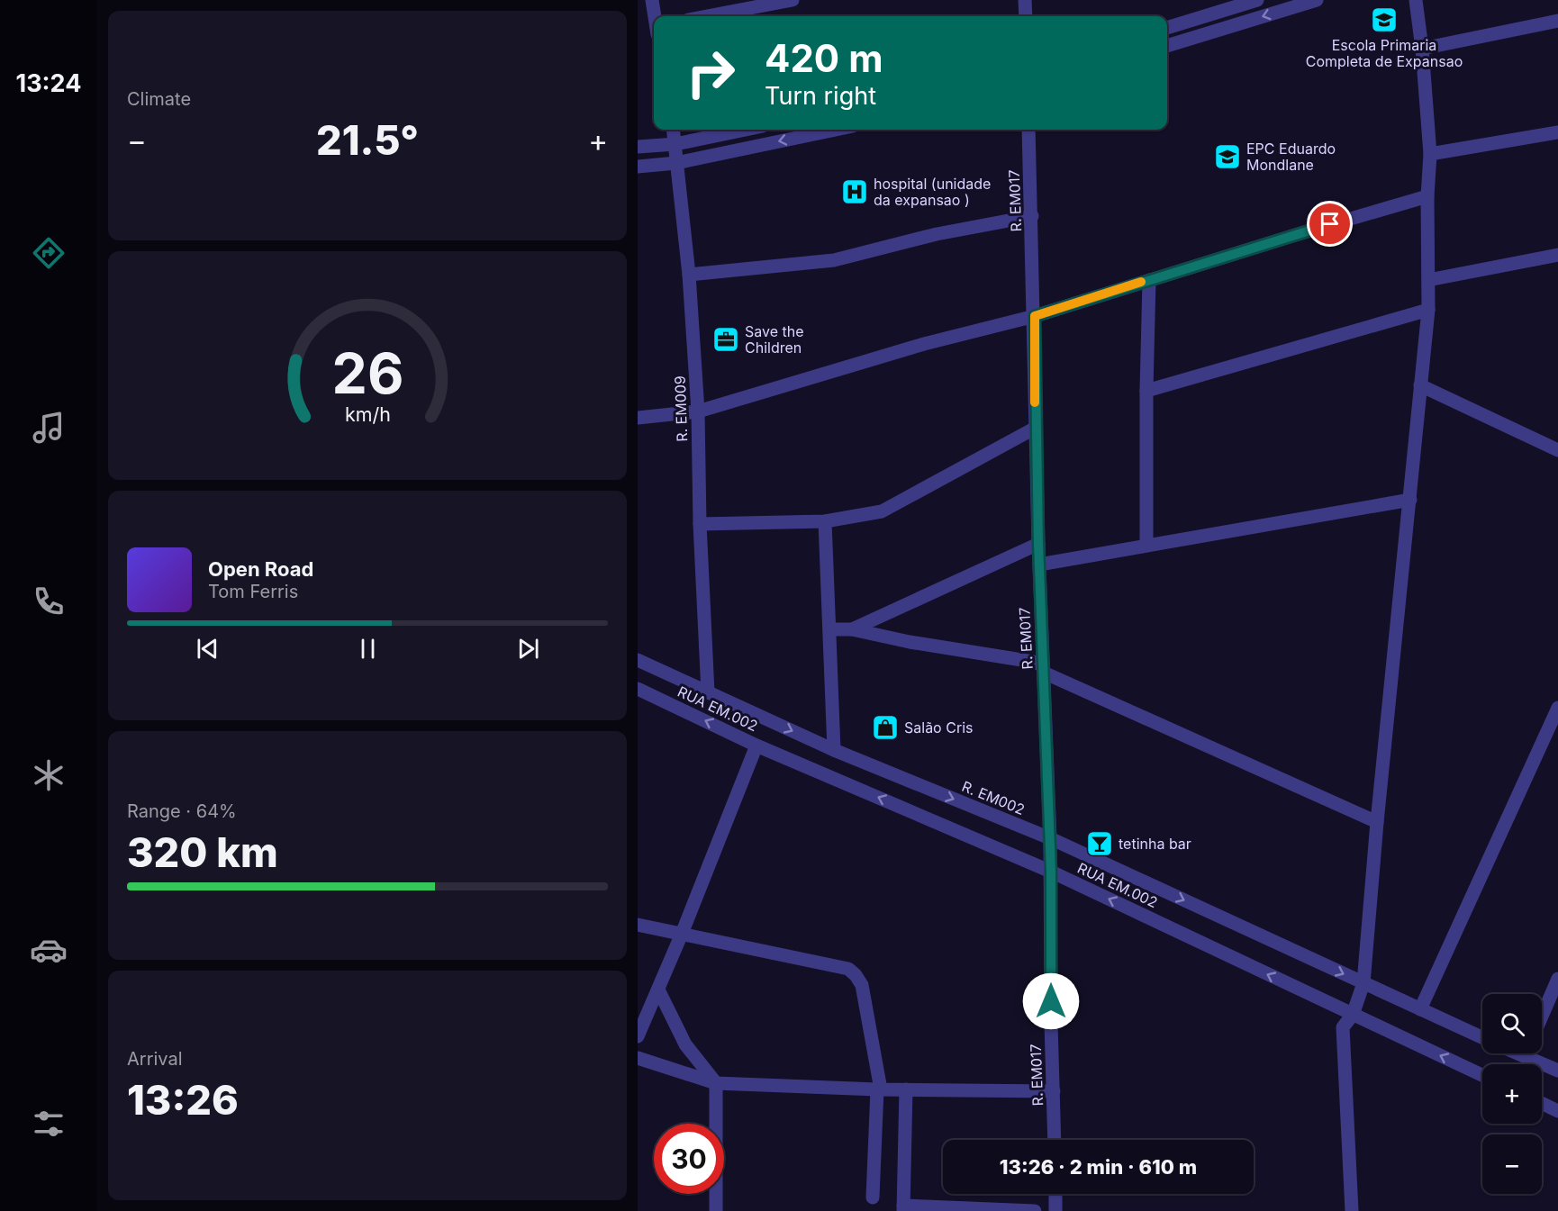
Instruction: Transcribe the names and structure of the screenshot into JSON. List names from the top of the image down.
{
  "streets": {
    "street": [
      "R. EM017",
      "R. EM009",
      "RUA EM.002",
      "R. EM002"
    ]
  },
  "crossings": [
    ["R. EM017", "RUA EM.002"],
    ["R. EM017", "R. EM002"],
    ["R. EM009", "R. EM002"]
  ],
  "one_way": ["RUA EM.002", "R. EM002"],
  "places": {
    "school or university": ["Escola Primaria Completa de Expansao", "EPC Eduardo Mondlane"],
    "hospital": ["hospital (unidade da expansao )"],
    "office": ["Save the Children"],
    "shop": ["Salão Cris"],
    "bar": ["tetinha bar"]
  },
  "page": {
    "tabs": "13:24",
    "tile": [
      "Climate",
      ["Range · 64%", "320 km"],
      ["Arrival", "13:26"]
    ],
    "turn": ["420 m", "Turn right"],
    "heat": ["−", "21.5°", "+"],
    "song": ["Open Road", "Tom Ferris"],
    "map_buttons": ["+", "−"],
    "limit": "30",
    "trip": "13:26 · 2 min · 610 m",
    "gauge": ["26", "km/h"]
  }
}
